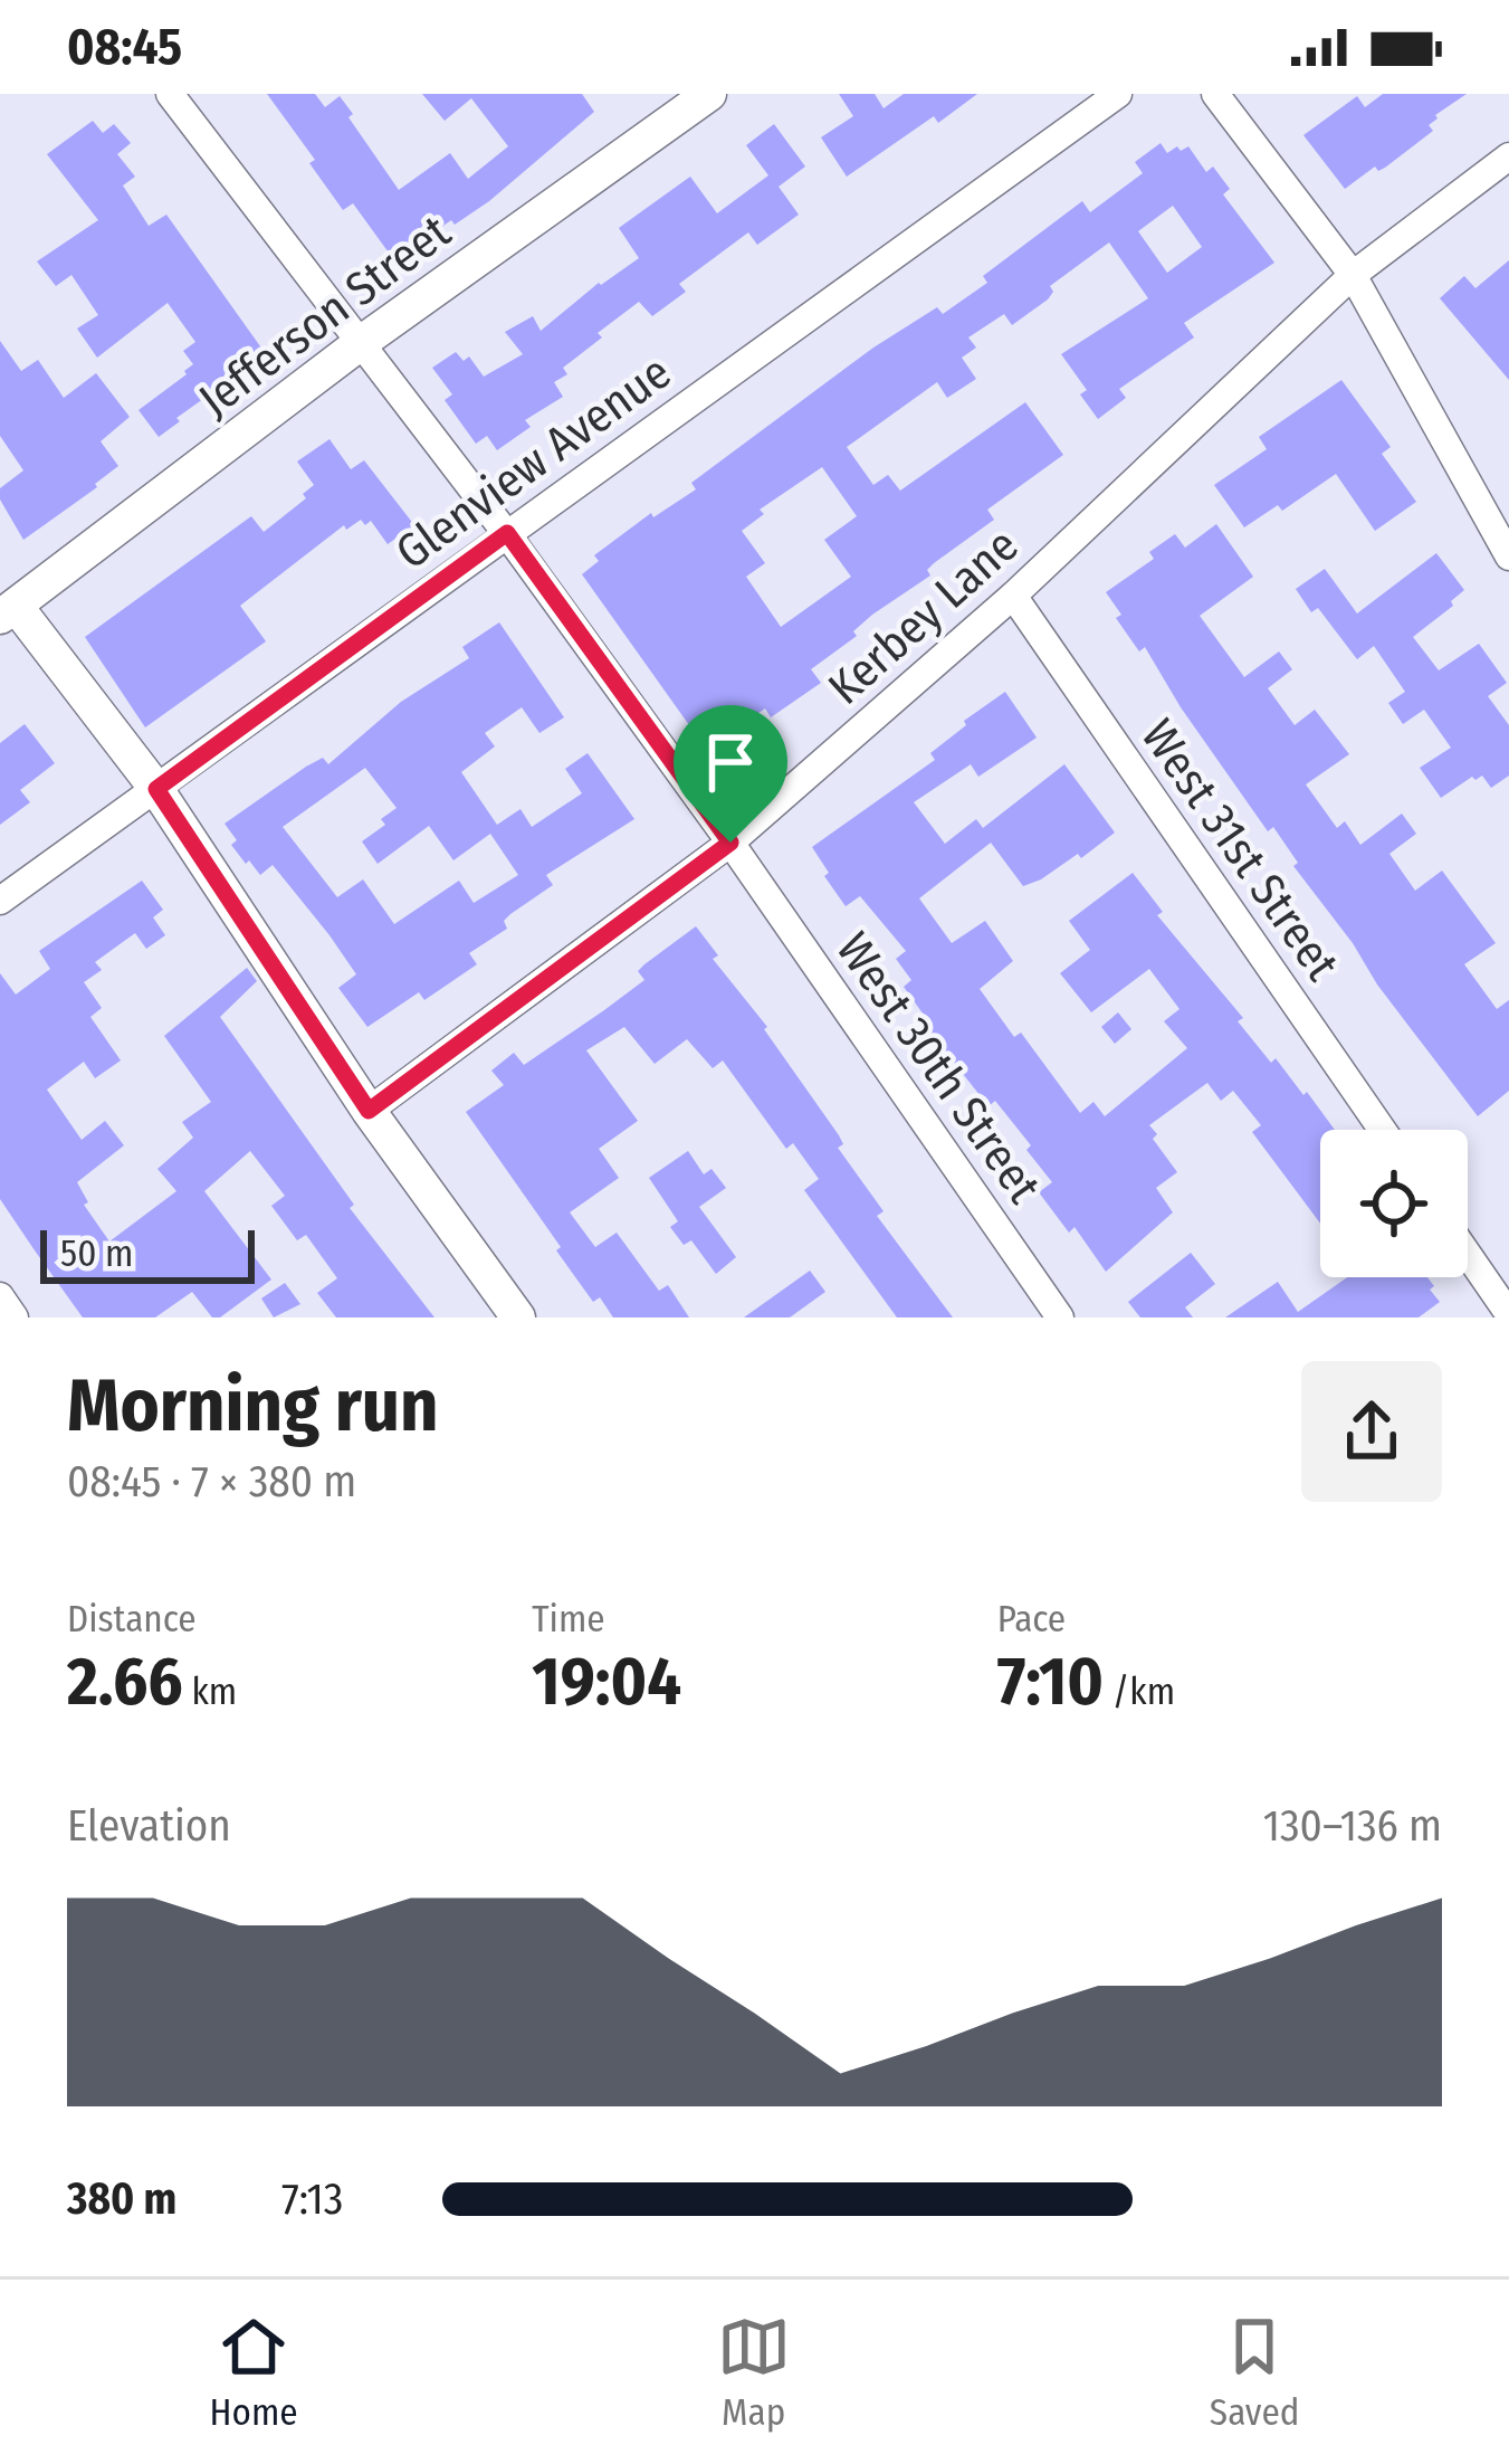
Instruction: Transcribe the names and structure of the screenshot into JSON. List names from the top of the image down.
{
  "streets": {
    "street": [
      "Jefferson Street",
      "Glenview Avenue",
      "Kerbey Lane",
      "West 31st Street",
      "West 30th Street"
    ]
  },
  "crossings": [
    ["Jefferson Street", "West 30th Street"],
    ["Glenview Avenue", "West 30th Street"],
    ["Kerbey Lane", "West 31st Street"],
    ["Kerbey Lane", "West 30th Street"]
  ],
  "scale_bar": "50 m",
  "page": {
    "status": "08:45",
    "scale": "50 m",
    "heading": ["Morning run", "08:45 · 7 × 380 m"],
    "stats": [
      ["Distance", "2.66 km"],
      ["Time", "19:04"],
      ["Pace", "7:10 /km"]
    ],
    "chart": ["Elevation", "130–136 m"],
    "list": [
      {
        "name": "380 m",
        "note": "7:13"
      }
    ],
    "tabs": ["Home", "Map", "Saved"]
  }
}
